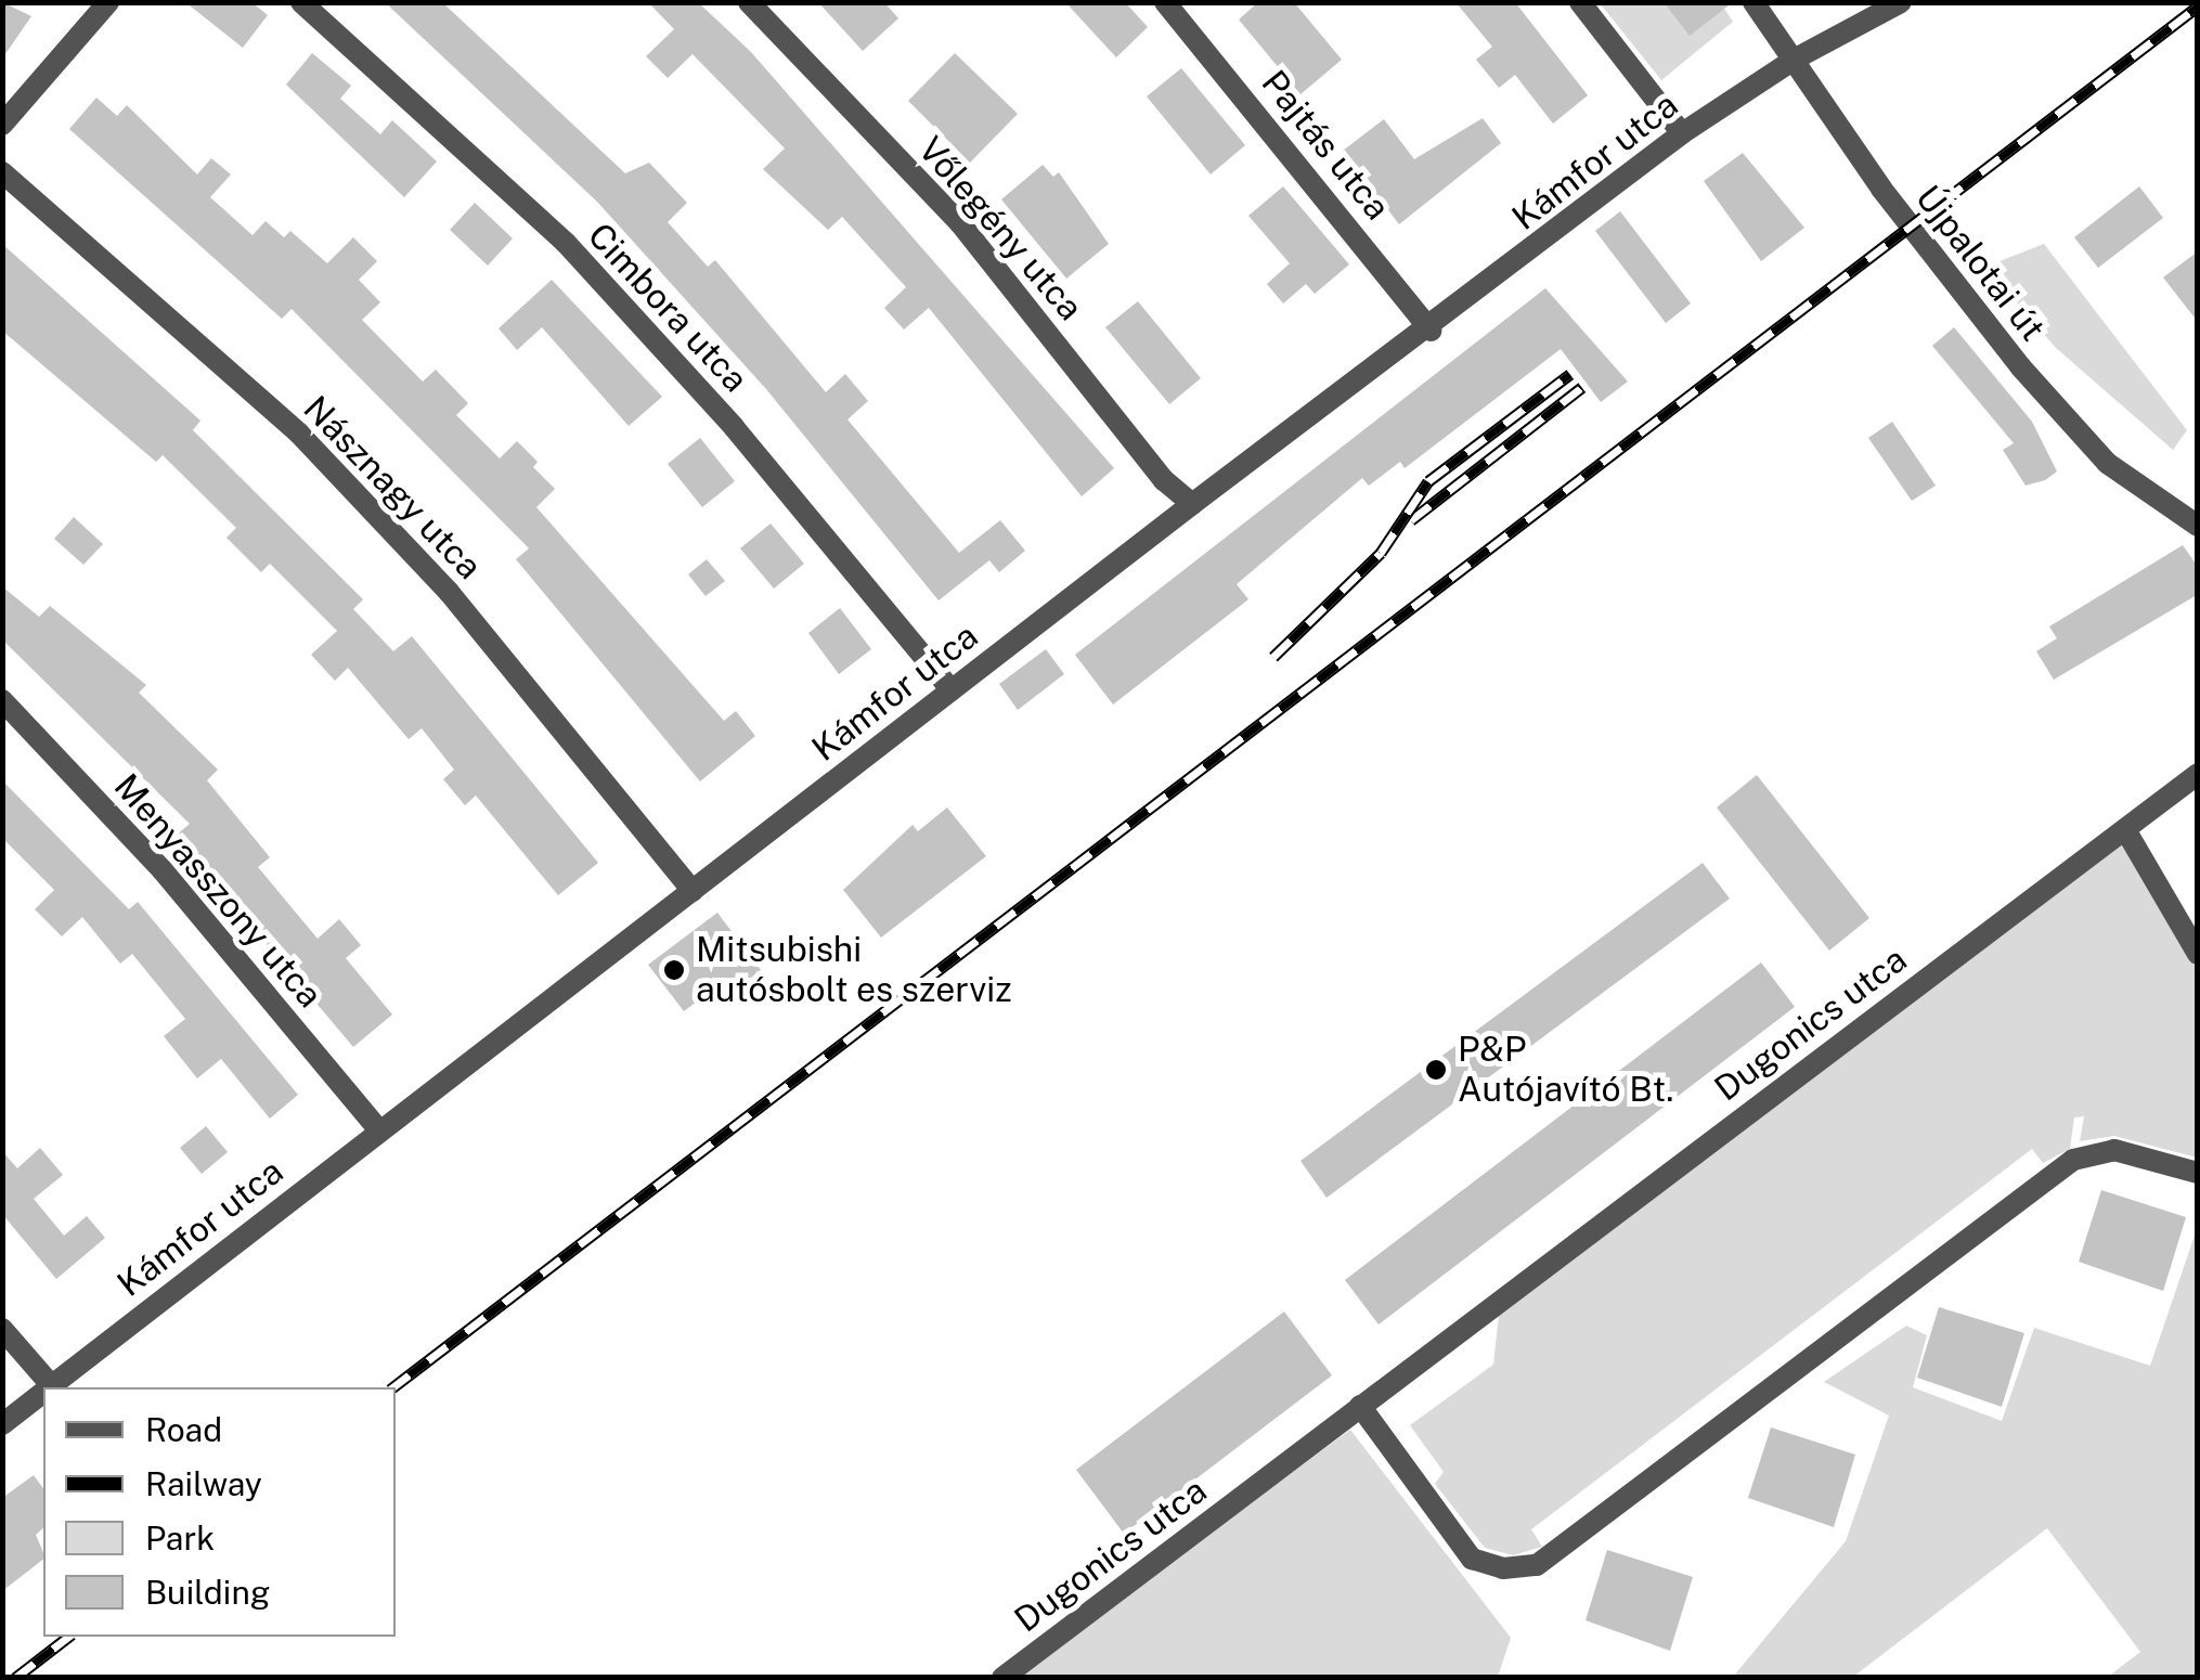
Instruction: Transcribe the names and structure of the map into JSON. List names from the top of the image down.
{
  "streets": {
    "street": [
      "Pajtás utca",
      "Kámfor utca",
      "Vőlegény utca",
      "Újpalotai út",
      "Cimbora utca",
      "Násznagy utca",
      "Menyasszony utca",
      "Dugonics utca"
    ]
  },
  "crossings": [
    ["Pajtás utca", "Kámfor utca"],
    ["Kámfor utca", "Vőlegény utca"],
    ["Kámfor utca", "Újpalotai út"],
    ["Kámfor utca", "Cimbora utca"],
    ["Kámfor utca", "Násznagy utca"],
    ["Kámfor utca", "Menyasszony utca"]
  ],
  "places": ["Mitsubishi autósbolt es szerviz", "P&P Autójavító Bt."],
  "legend": [
    "Road",
    "Railway",
    "Park",
    "Building"
  ]
}
